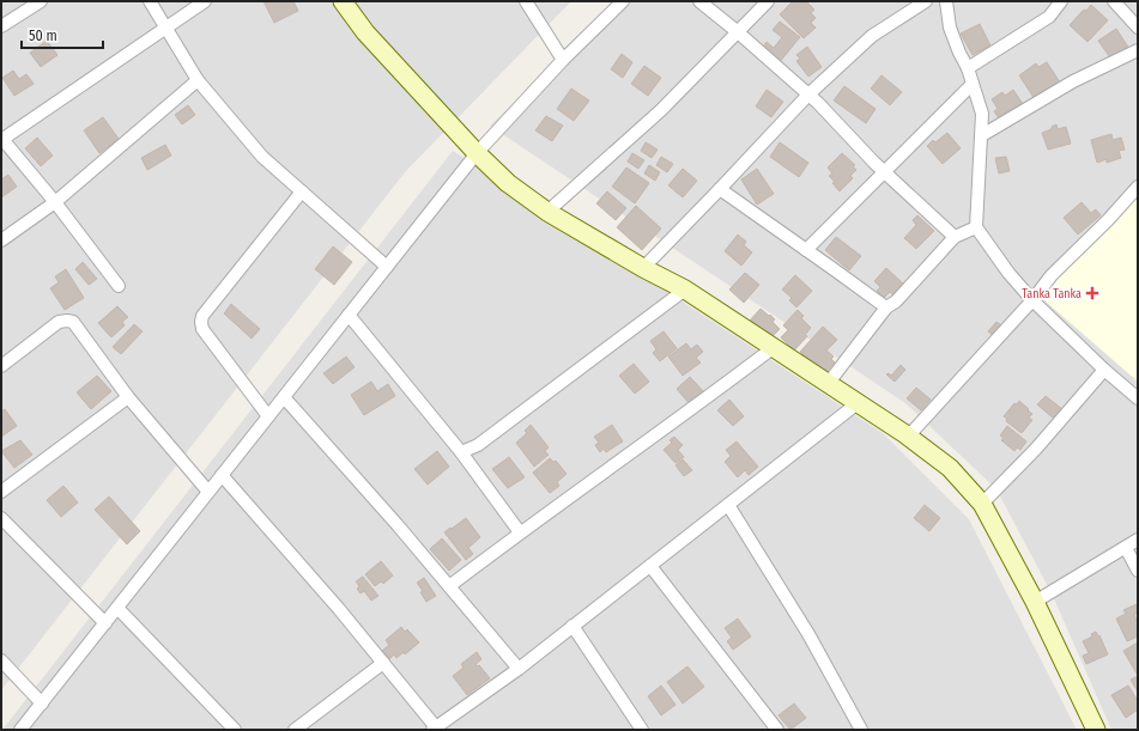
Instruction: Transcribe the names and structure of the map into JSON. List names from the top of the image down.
{
  "places": {
    "health": ["Tanka Tanka"]
  },
  "scale_bar": "50 m"
}
